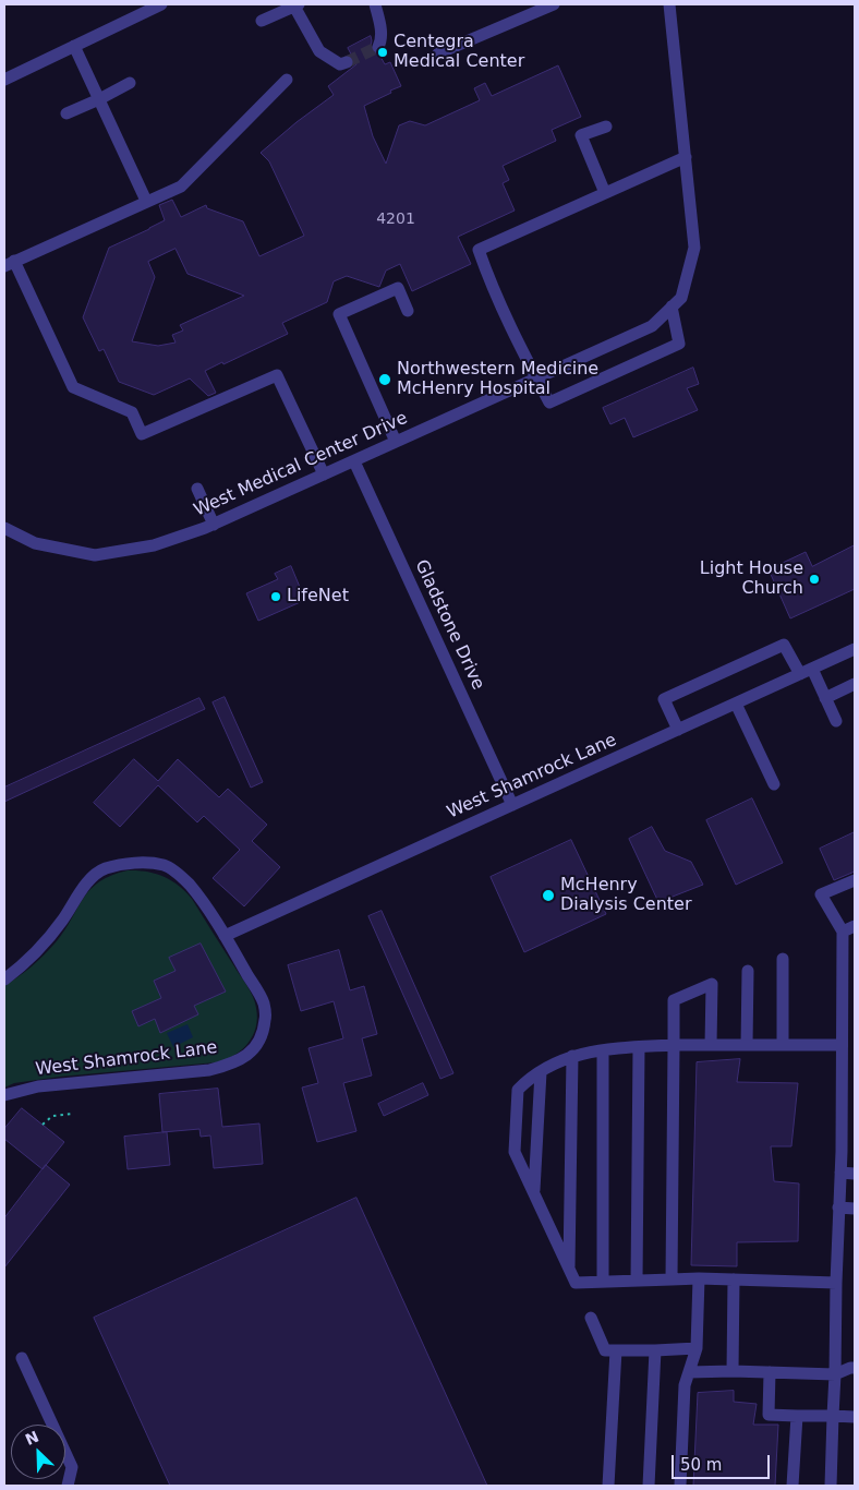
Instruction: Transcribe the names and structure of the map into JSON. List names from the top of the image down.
{
  "streets": {
    "street": ["West Medical Center Drive", "Gladstone Drive", "West Shamrock Lane"]
  },
  "crossings": [
    ["West Medical Center Drive", "Gladstone Drive"],
    ["Gladstone Drive", "West Shamrock Lane"]
  ],
  "places": [
    "Centegra Medical Center",
    "Northwestern Medicine McHenry Hospital",
    "Light House Church",
    "LifeNet",
    "McHenry Dialysis Center"
  ],
  "house_numbers": ["4201"],
  "scale_bar": "50 m",
  "north": "top left"
}
